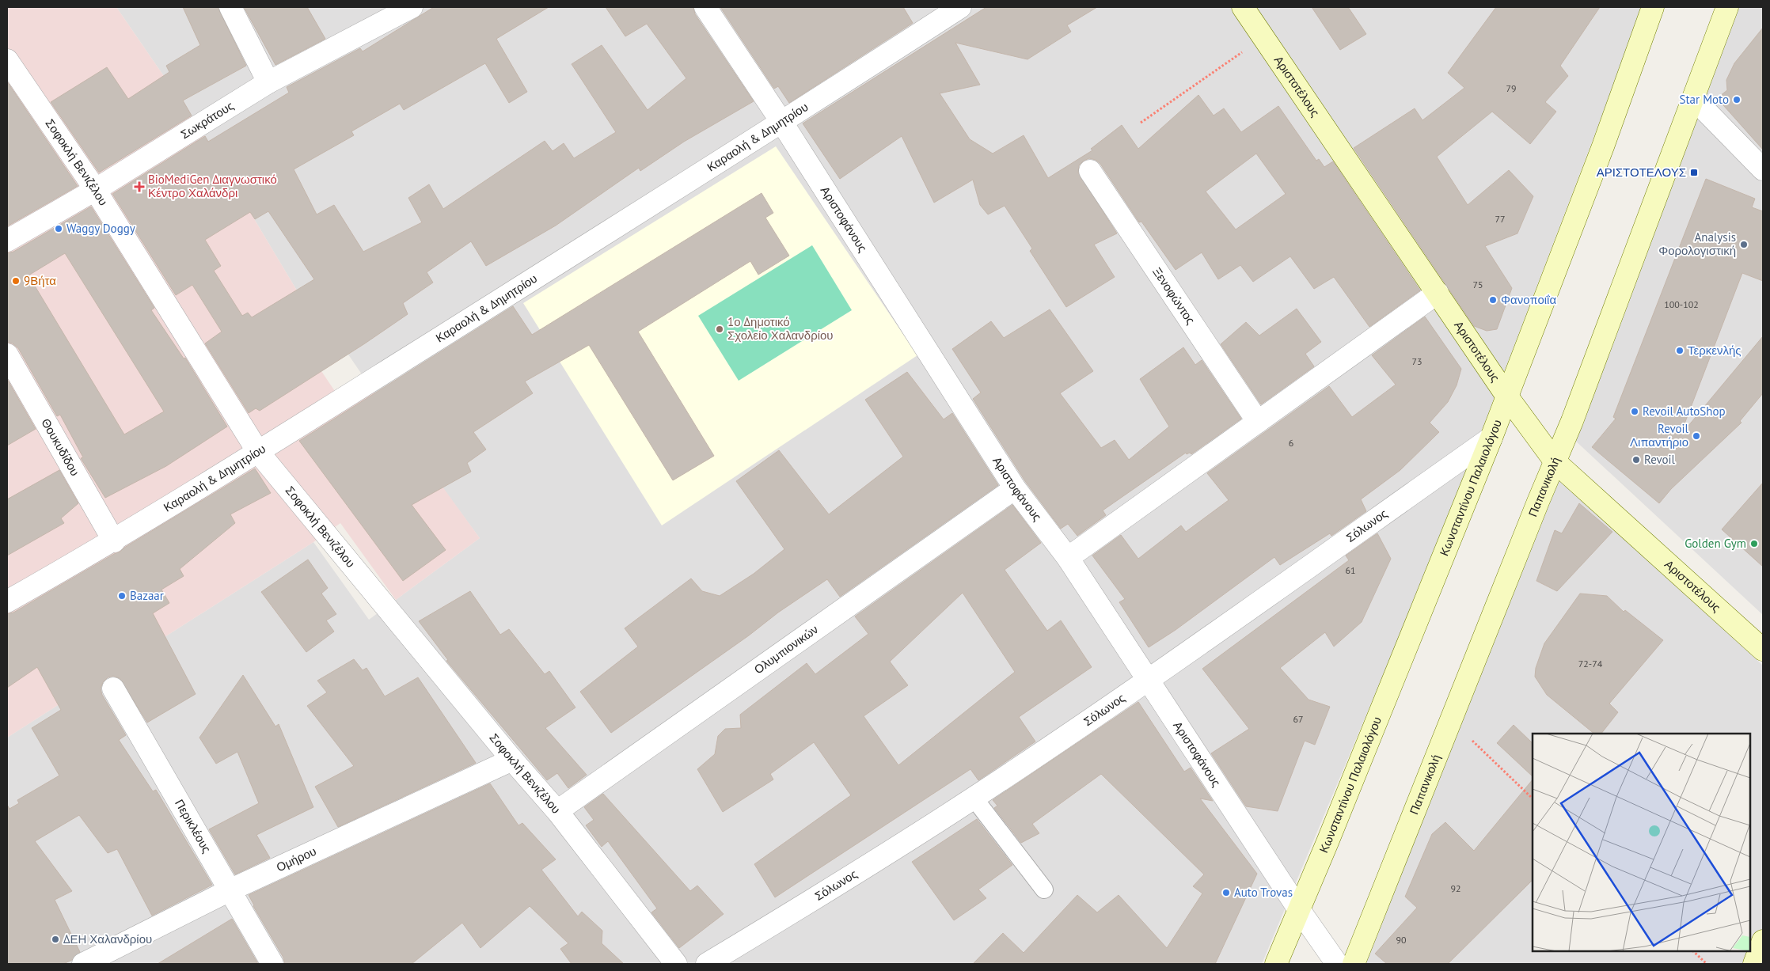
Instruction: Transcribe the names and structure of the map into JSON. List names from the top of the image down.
{
  "streets": {
    "main road": ["Αριστοτέλους", "Παπανικολή", "Κωνσταντίνου Παλαιολόγου"],
    "street": [
      "Σωκράτους",
      "Καραολή & Δημητρίου",
      "Σοφοκλή Βενιζέλου",
      "Αριστοφάνους",
      "Ξενοφώντος",
      "Θουκυδίδου",
      "Σόλωνος",
      "Ολυμπιονικών",
      "Περικλέους",
      "Ομήρου"
    ]
  },
  "crossings": [
    ["Αριστοτέλους", "Παπανικολή"],
    ["Αριστοτέλους", "Κωνσταντίνου Παλαιολόγου"],
    ["Σωκράτους", "Σοφοκλή Βενιζέλου"],
    ["Καραολή & Δημητρίου", "Σοφοκλή Βενιζέλου"],
    ["Καραολή & Δημητρίου", "Αριστοφάνους"],
    ["Καραολή & Δημητρίου", "Θουκυδίδου"],
    ["Σοφοκλή Βενιζέλου", "Ολυμπιονικών"],
    ["Σοφοκλή Βενιζέλου", "Ομήρου"],
    ["Αριστοφάνους", "Κωνσταντίνου Παλαιολόγου"],
    ["Αριστοφάνους", "Σόλωνος"],
    ["Αριστοφάνους", "Ολυμπιονικών"],
    ["Κωνσταντίνου Παλαιολόγου", "Σόλωνος"],
    ["Περικλέους", "Ομήρου"]
  ],
  "places": {
    "other": [
      "Star Moto",
      "Waggy Doggy",
      "Analysis Φορολογιστική",
      "9Βήτα",
      "Φανοποιΐα",
      "1ο Δημοτικό Σχολείο Χαλανδρίου",
      "Τερκενλής",
      "Revoil AutoShop",
      "Revoil Λιπαντήριο",
      "Revoil",
      "Golden Gym",
      "Bazaar",
      "Auto Trovas",
      "ΔΕΗ Χαλανδρίου"
    ],
    "transit": ["ΑΡΙΣΤΟΤΕΛΟΥΣ"],
    "health": ["BioMediGen Διαγνωστικό Κέντρο Χαλάνδρι"]
  },
  "house_numbers": [
    "79",
    "77",
    "75",
    "100-102",
    "73",
    "6",
    "61",
    "72-74",
    "67",
    "92",
    "90"
  ]
}
